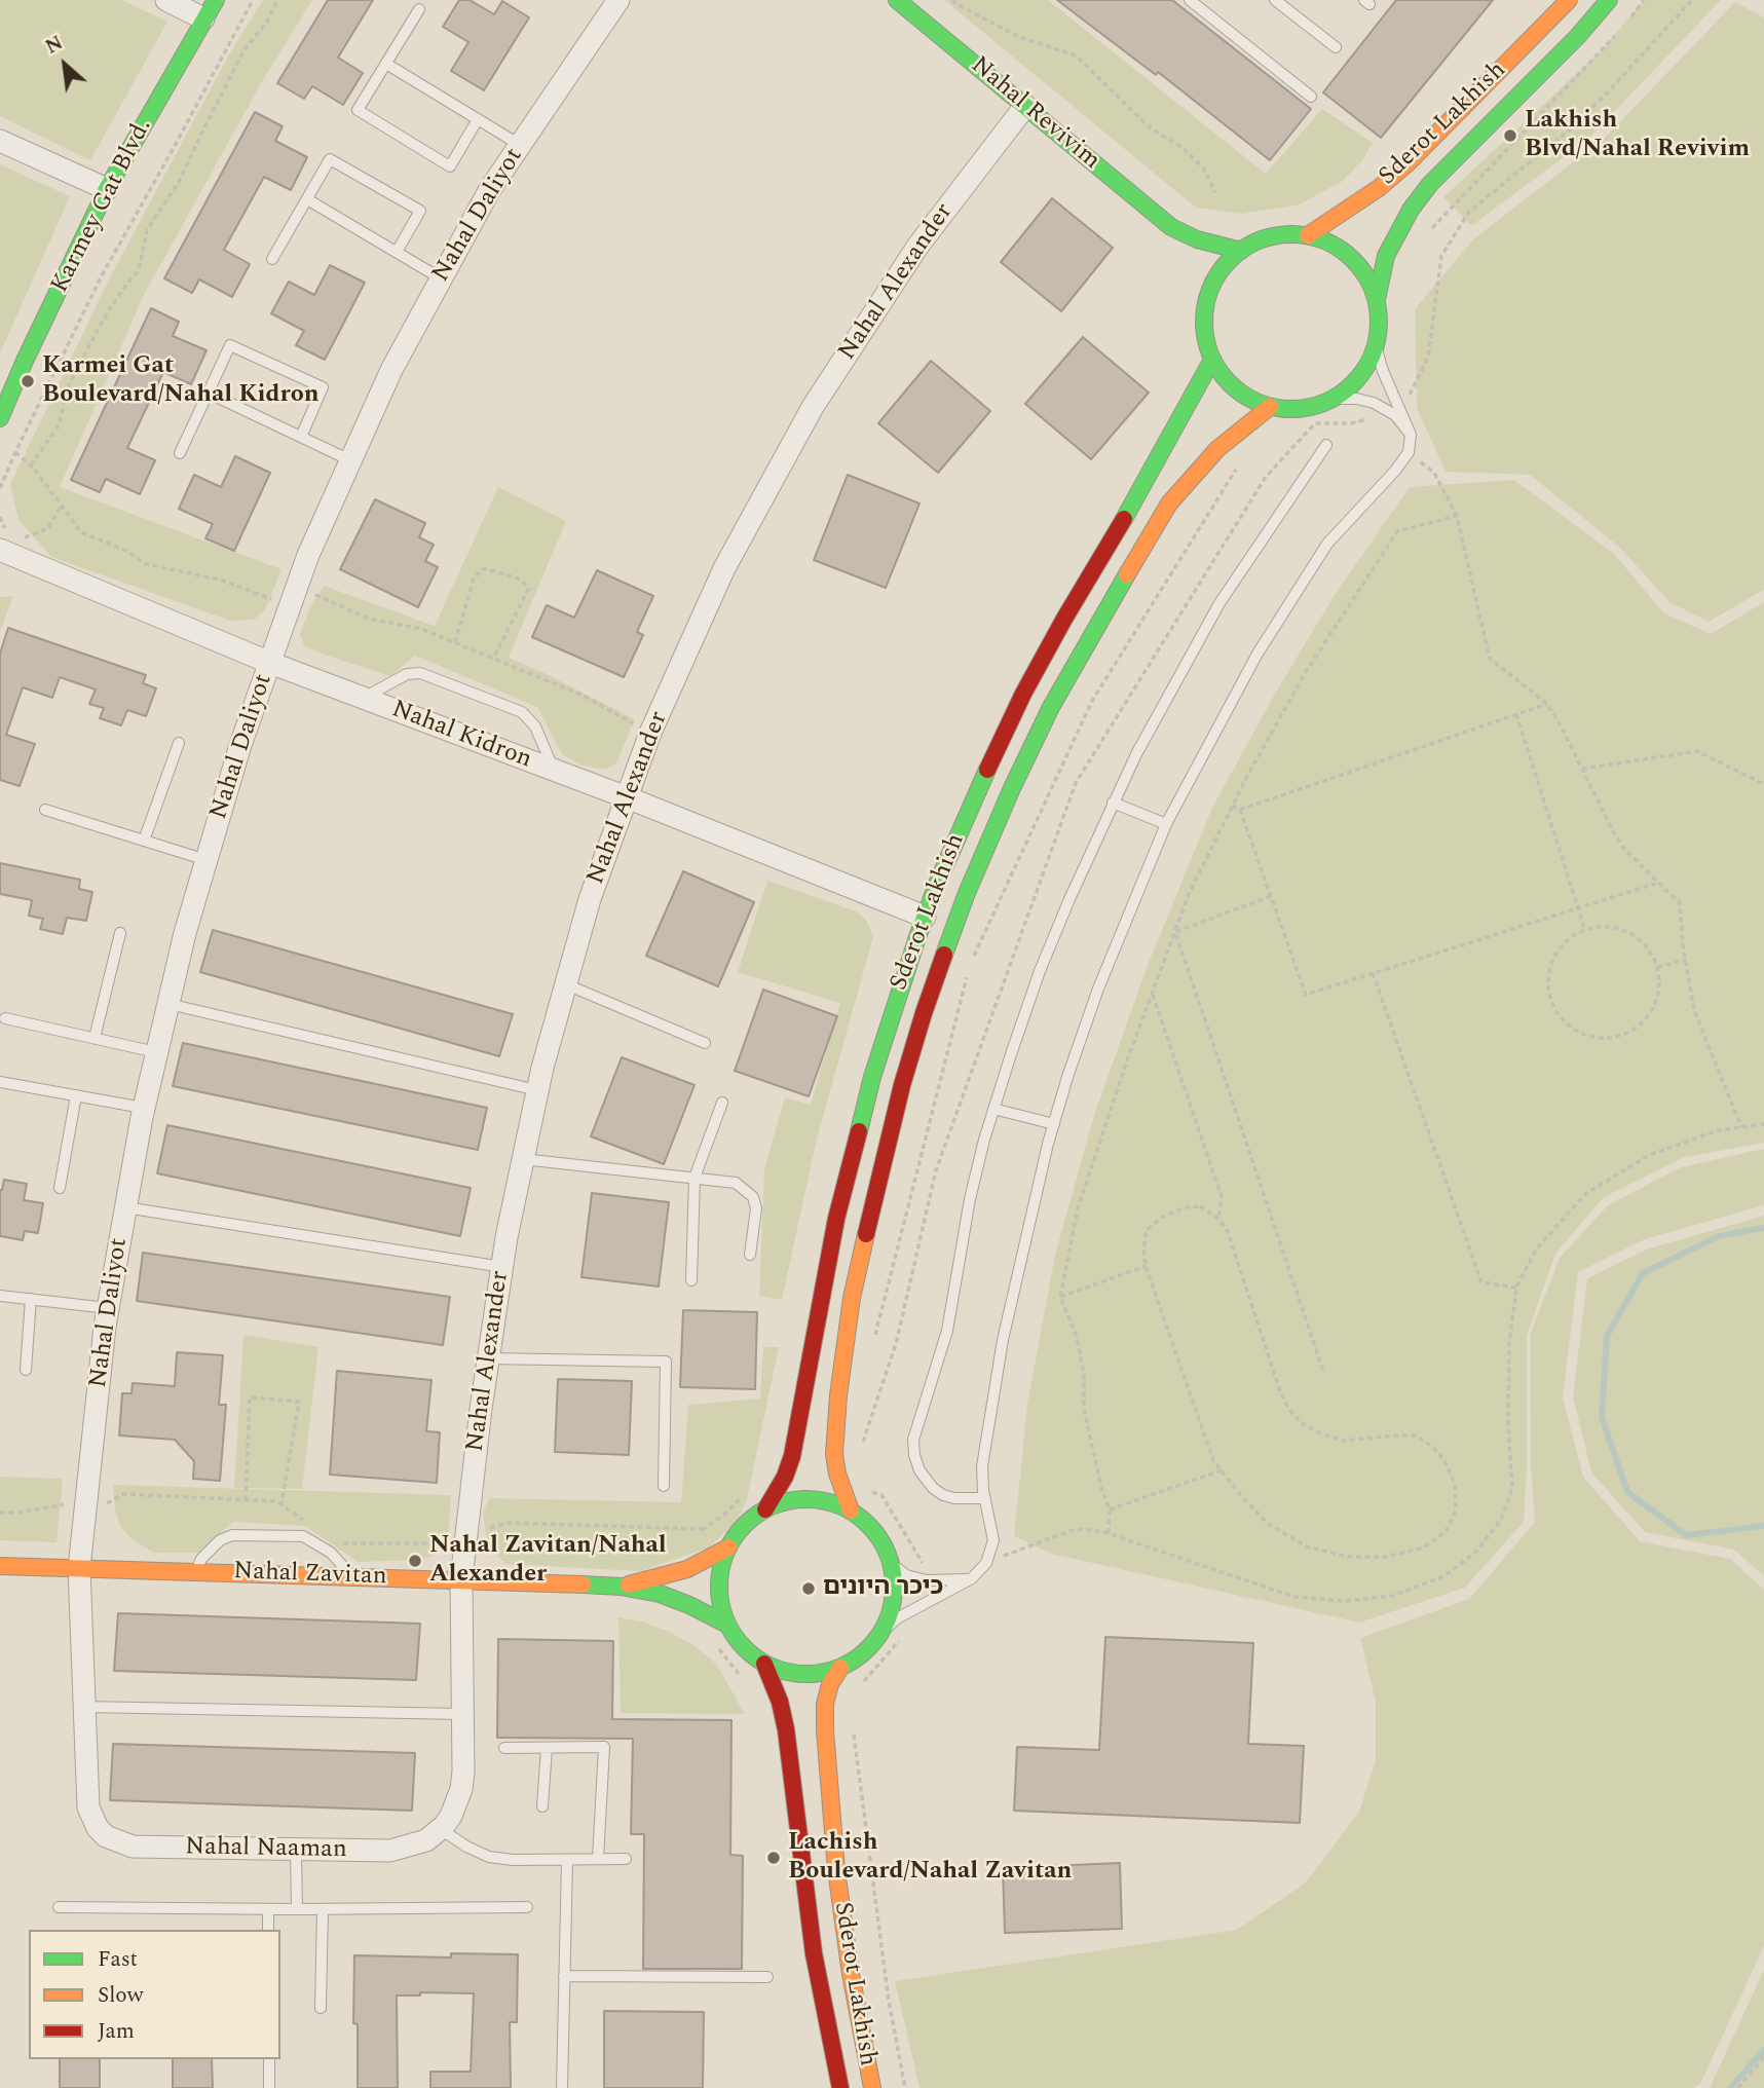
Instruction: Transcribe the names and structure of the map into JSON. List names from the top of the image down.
{
  "streets": {
    "street": [
      "Nahal Revivim",
      "Sderot Lakhish",
      "Karmey Gat Blvd.",
      "Nahal Daliyot",
      "Nahal Alexander",
      "Nahal Kidron",
      "Nahal Zavitan",
      "Nahal Naaman"
    ]
  },
  "crossings": [
    ["Nahal Revivim", "Sderot Lakhish"],
    ["Nahal Revivim", "Nahal Alexander"],
    ["Sderot Lakhish", "Nahal Kidron"],
    ["Sderot Lakhish", "Nahal Zavitan"],
    ["Nahal Daliyot", "Nahal Kidron"],
    ["Nahal Daliyot", "Nahal Zavitan"],
    ["Nahal Daliyot", "Nahal Naaman"],
    ["Nahal Alexander", "Nahal Kidron"],
    ["Nahal Alexander", "Nahal Zavitan"],
    ["Nahal Zavitan", "Nahal Naaman"]
  ],
  "places": [
    "Lakhish Blvd/Nahal Revivim",
    "Karmei Gat Boulevard/Nahal Kidron",
    "Nahal Zavitan/Nahal Alexander",
    "כיכר היונים",
    "Lachish Boulevard/Nahal Zavitan"
  ],
  "legend": ["Fast", "Slow", "Jam"],
  "north": "top left"
}
